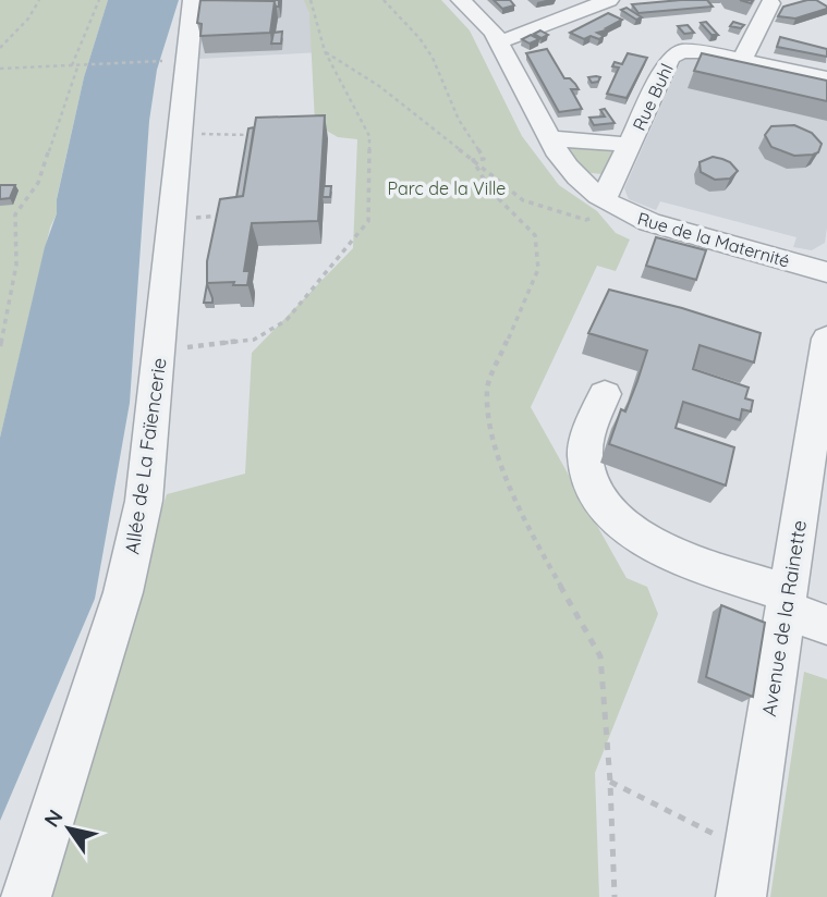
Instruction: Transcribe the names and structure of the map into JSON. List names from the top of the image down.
{
  "streets": {
    "street": [
      "Rue Buhl",
      "Rue de la Maternité",
      "Allée de La Faïencerie",
      "Avenue de la Rainette"
    ]
  },
  "crossings": [
    ["Rue Buhl", "Rue de la Maternité"]
  ],
  "parks": ["Parc de la Ville"],
  "north": "top left"
}
